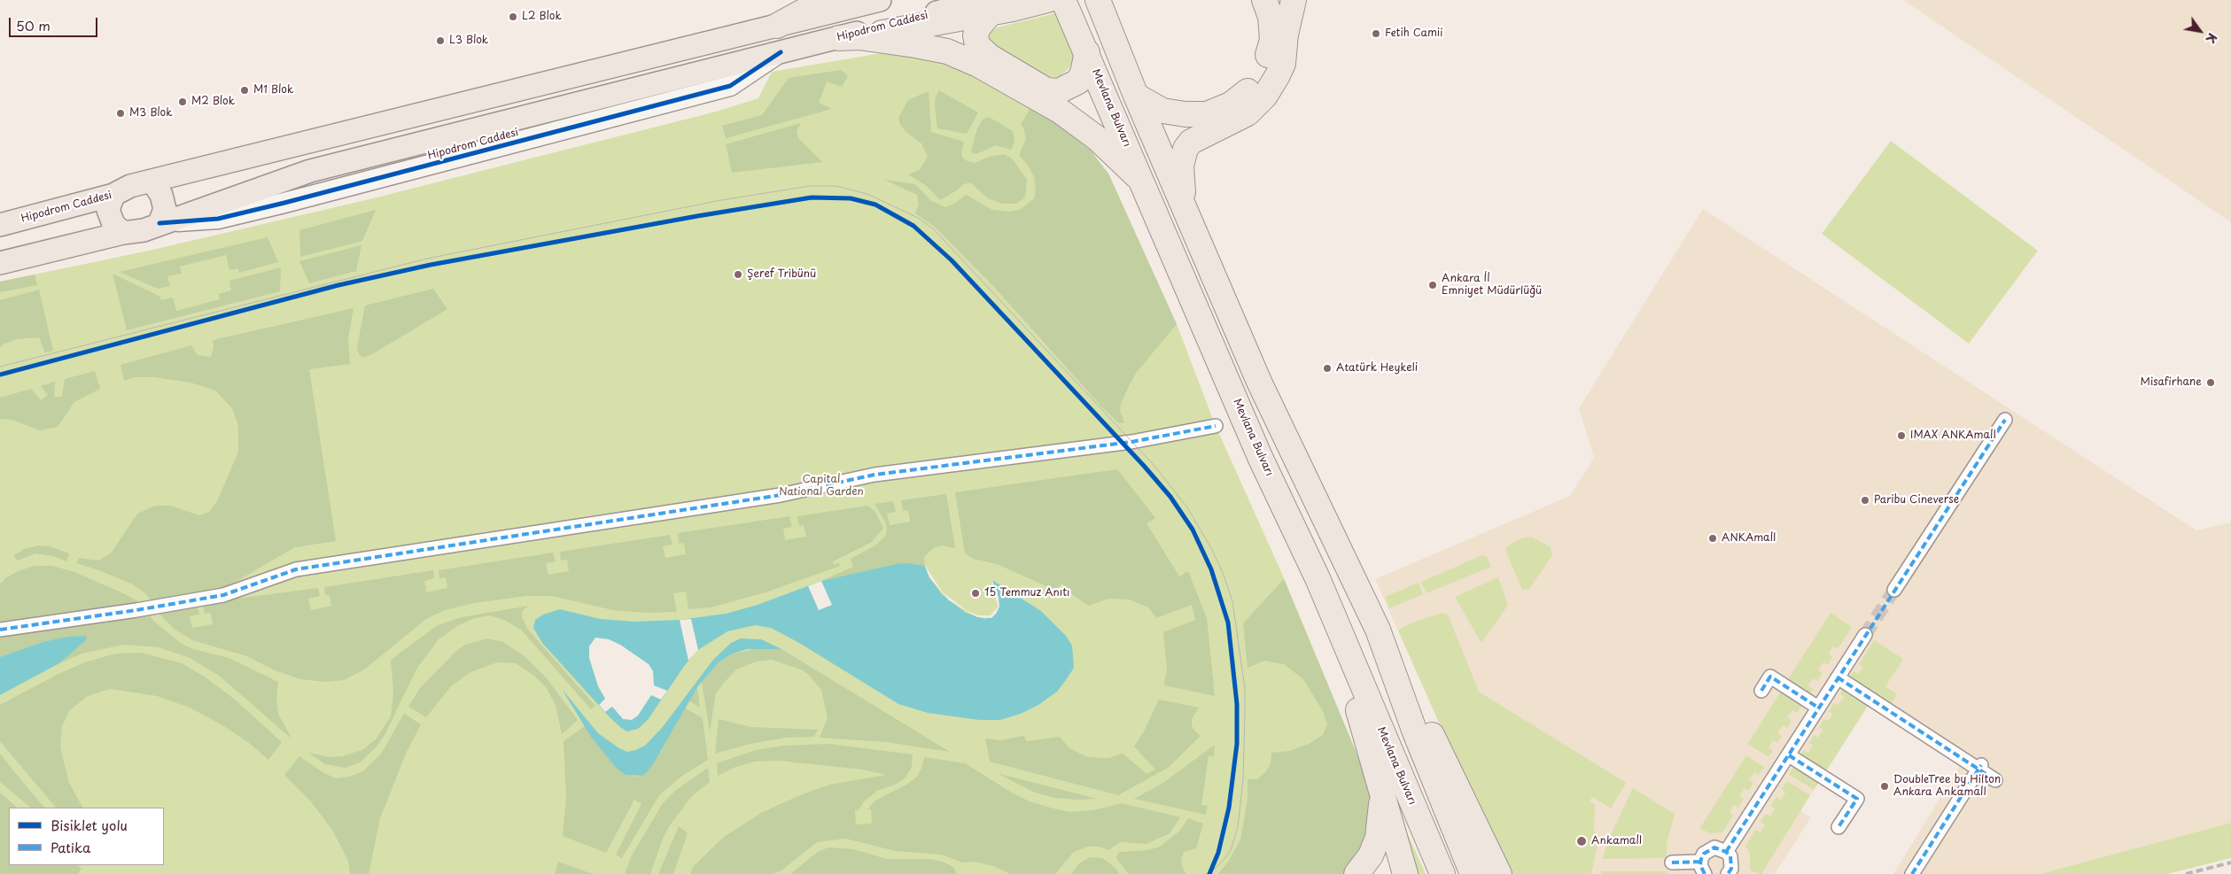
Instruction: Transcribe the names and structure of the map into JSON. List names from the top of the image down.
{
  "streets": {
    "highway": ["Mevlana Bulvarı"],
    "main road": ["Hipodrom Caddesi"]
  },
  "parks": ["Capital National Garden"],
  "places": [
    "L2 Blok",
    "Fetih Camii",
    "L3 Blok",
    "M1 Blok",
    "M2 Blok",
    "M3 Blok",
    "Şeref Tribünü",
    "Ankara İl Emniyet Müdürlüğü",
    "Atatürk Heykeli",
    "Misafirhane",
    "IMAX ANKAmall",
    "Paribu Cineverse",
    "ANKAmall",
    "15 Temmuz Anıtı",
    "DoubleTree by Hilton Ankara Ankamall",
    "Ankamall"
  ],
  "legend": ["Bisiklet yolu", "Patika"],
  "scale_bar": "50 m",
  "north": "bottom right"
}
